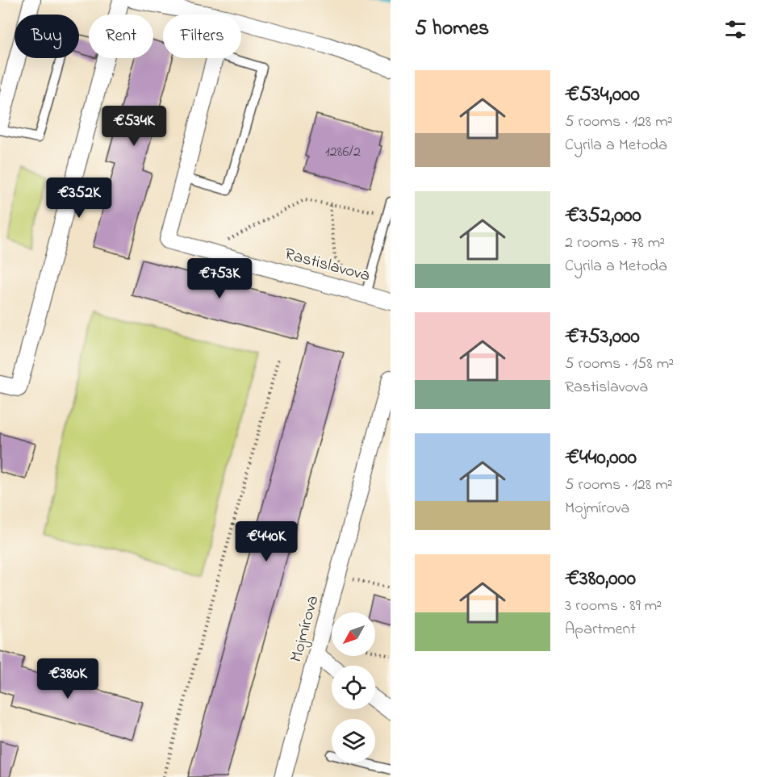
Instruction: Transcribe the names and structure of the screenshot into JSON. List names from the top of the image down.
{
  "streets": {
    "street": ["Rastislavova", "Mojmírova"]
  },
  "house_numbers": ["1286/2"],
  "north": "bottom left",
  "page": {
    "heading": "5 homes",
    "chip": ["Buy", "Rent", "Filters"],
    "list": [
      {
        "name": "€534,000",
        "note": "5 rooms · 128 m² · Cyrila a Metoda"
      },
      {
        "name": "€352,000",
        "note": "2 rooms · 78 m² · Cyrila a Metoda"
      },
      {
        "name": "€753,000",
        "note": "5 rooms · 158 m² · Rastislavova"
      },
      {
        "name": "€440,000",
        "note": "5 rooms · 128 m² · Mojmírova"
      },
      {
        "name": "€380,000",
        "note": "3 rooms · 89 m² · Apartment"
      }
    ],
    "price": [
      "€534K",
      "€352K",
      "€753K",
      "€440K",
      "€380K"
    ]
  }
}
